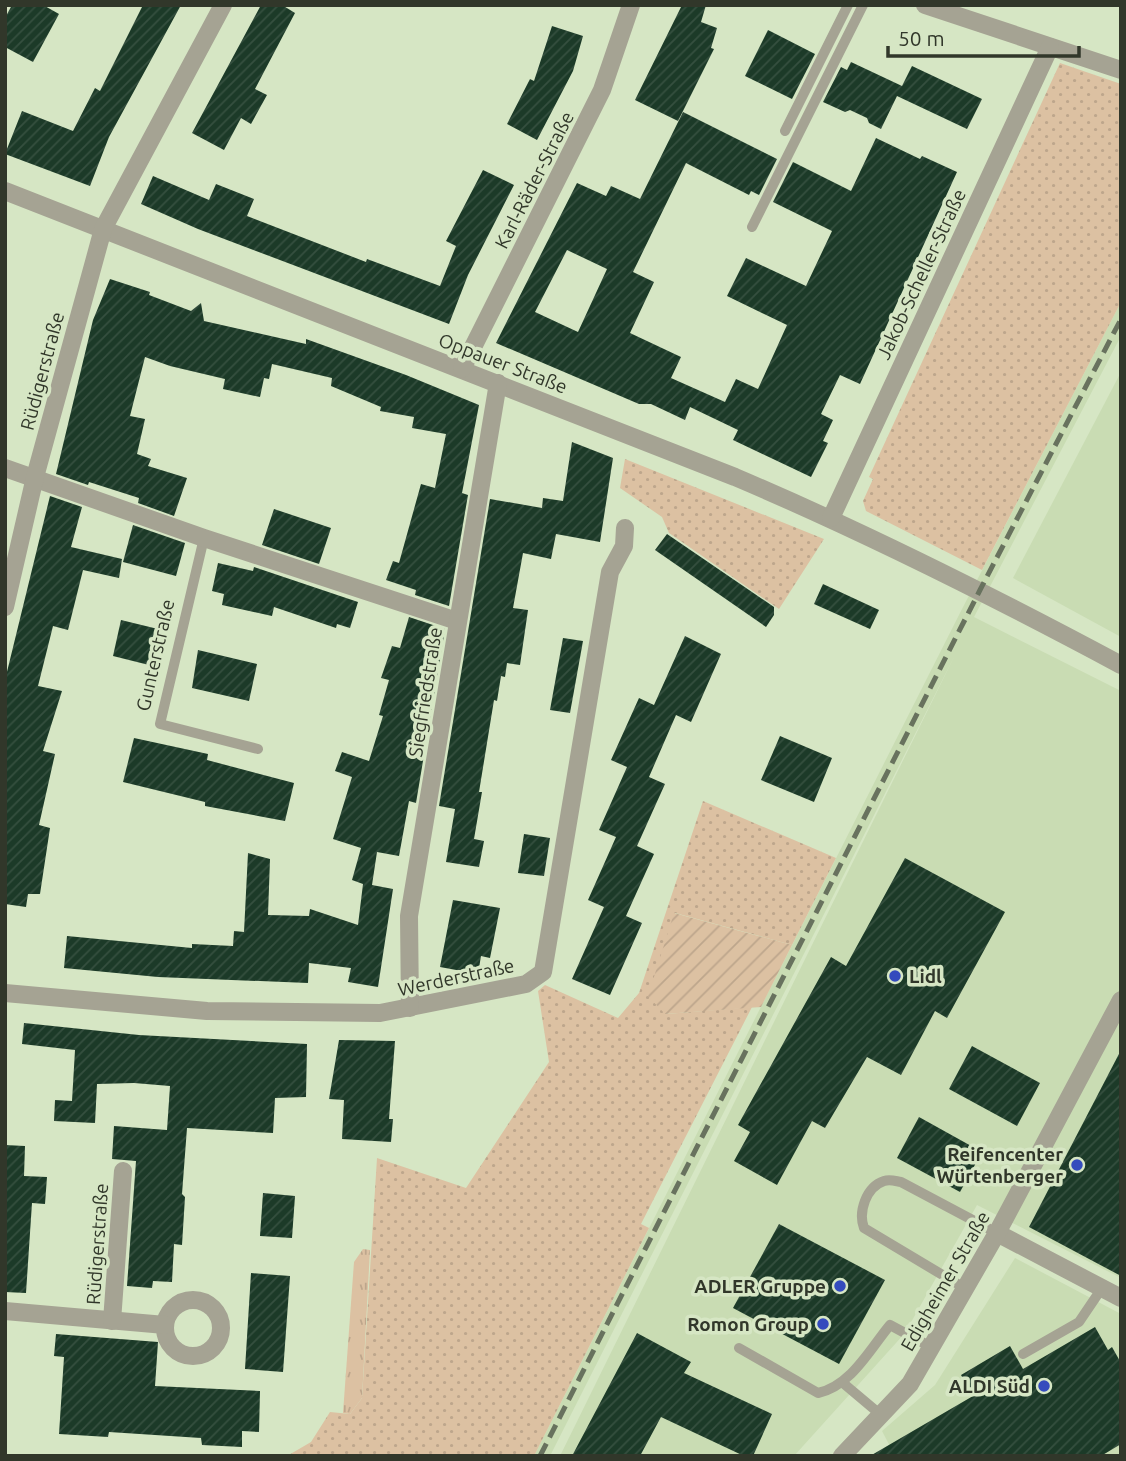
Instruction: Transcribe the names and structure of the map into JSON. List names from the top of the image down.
{
  "streets": {
    "street": [
      "Karl-Räder-Straße",
      "Jakob-Scheller-Straße",
      "Oppauer Straße",
      "Rüdigerstraße",
      "Siegfriedstraße",
      "Werderstraße",
      "Edigheimer Straße"
    ],
    "lane": ["Gunterstraße"]
  },
  "crossings": [
    ["Karl-Räder-Straße", "Oppauer Straße"],
    ["Jakob-Scheller-Straße", "Oppauer Straße"],
    ["Oppauer Straße", "Rüdigerstraße"],
    ["Oppauer Straße", "Siegfriedstraße"],
    ["Siegfriedstraße", "Werderstraße"]
  ],
  "places": [
    "Lidl",
    "Reifencenter Würtenberger",
    "ADLER Gruppe",
    "Romon Group",
    "ALDI Süd"
  ],
  "scale_bar": "50 m"
}
